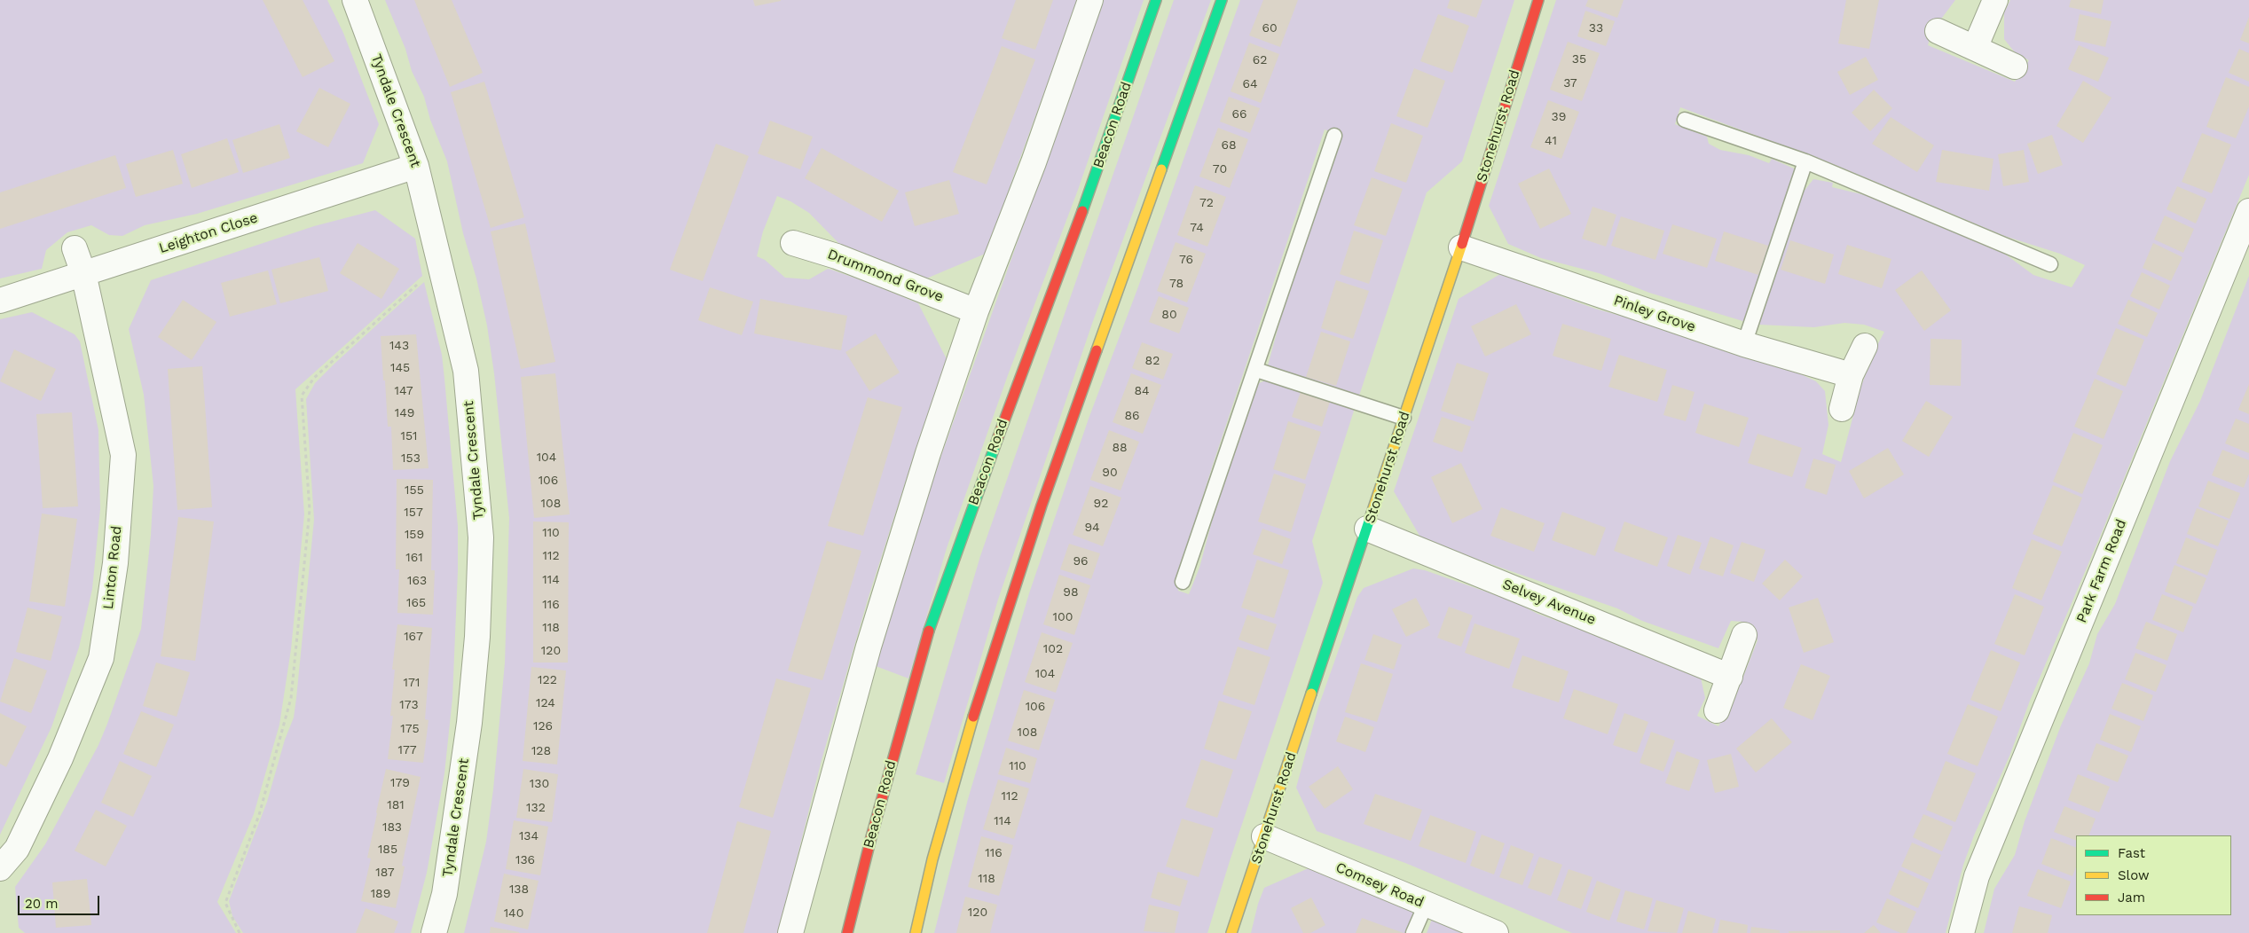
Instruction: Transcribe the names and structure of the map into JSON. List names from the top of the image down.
{
  "streets": {
    "street": [
      "Tyndale Crescent",
      "Beacon Road",
      "Stonehurst Road",
      "Leighton Close",
      "Drummond Grove",
      "Pinley Grove",
      "Linton Road",
      "Park Farm Road",
      "Selvey Avenue",
      "Comsey Road"
    ]
  },
  "crossings": [
    ["Tyndale Crescent", "Leighton Close"],
    ["Stonehurst Road", "Pinley Grove"],
    ["Stonehurst Road", "Selvey Avenue"],
    ["Stonehurst Road", "Comsey Road"],
    ["Leighton Close", "Linton Road"]
  ],
  "house_numbers": [
    "60",
    "33",
    "35",
    "62",
    "37",
    "64",
    "66",
    "39",
    "41",
    "68",
    "70",
    "72",
    "74",
    "76",
    "78",
    "80",
    "143",
    "82",
    "145",
    "147",
    "84",
    "149",
    "86",
    "151",
    "88",
    "104",
    "153",
    "90",
    "106",
    "155",
    "108",
    "92",
    "157",
    "94",
    "110",
    "159",
    "112",
    "161",
    "96",
    "114",
    "163",
    "98",
    "165",
    "116",
    "100",
    "118",
    "167",
    "102",
    "120",
    "104",
    "122",
    "171",
    "124",
    "173",
    "106",
    "126",
    "175",
    "108",
    "177",
    "128",
    "110",
    "179",
    "130",
    "112",
    "181",
    "132",
    "114",
    "183",
    "134",
    "185",
    "116",
    "136",
    "187",
    "118",
    "138",
    "189",
    "120",
    "140"
  ],
  "legend": ["Fast", "Slow", "Jam"],
  "scale_bar": "20 m"
}
